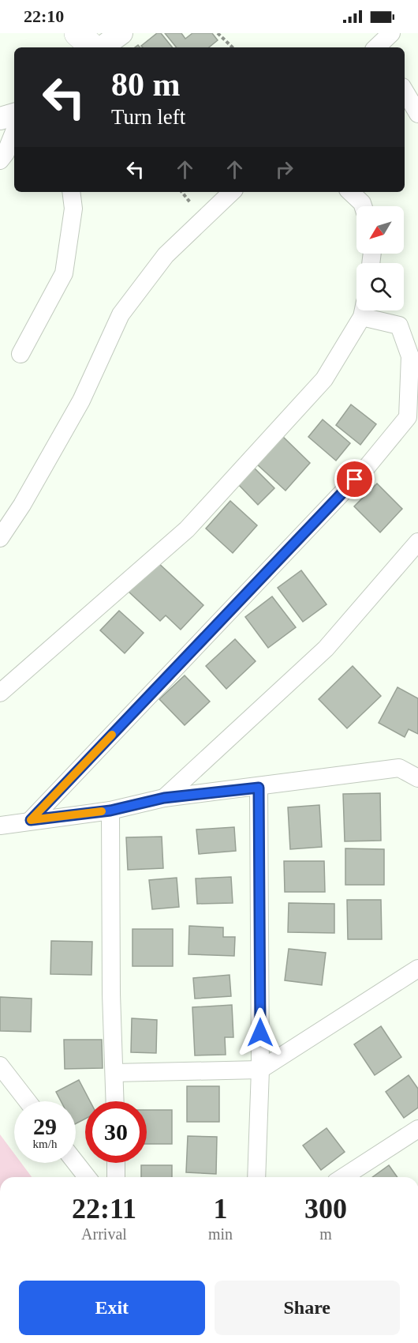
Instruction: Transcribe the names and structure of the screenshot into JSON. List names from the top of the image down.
{
  "north": "bottom left",
  "page": {
    "status": "22:10",
    "turn": ["80 m", "Turn left"],
    "speed": "29 km/h",
    "limit": "30",
    "eta": [
      "22:11",
      "Arrival",
      "1",
      "min",
      "300",
      "m"
    ],
    "buttons": ["Exit", "Share"]
  }
}
